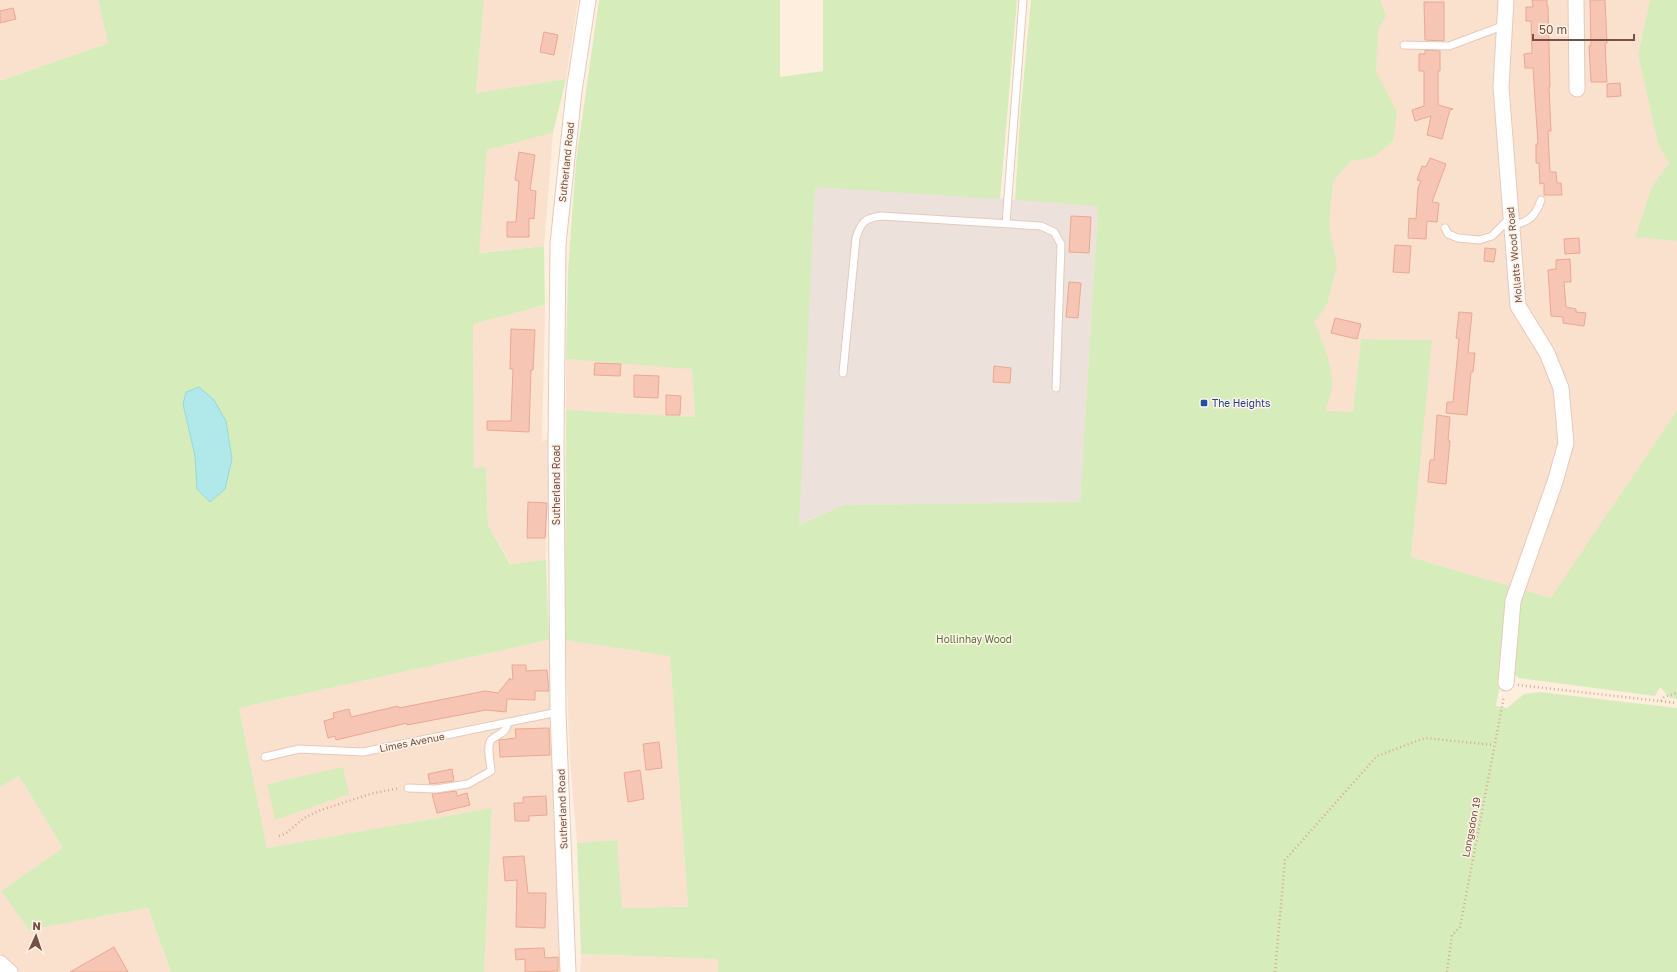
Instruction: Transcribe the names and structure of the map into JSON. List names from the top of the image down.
{
  "streets": {
    "street": ["Sutherland Road", "Mollatts Wood Road"],
    "lane": ["Limes Avenue"],
    "path": ["Longsdon 19"]
  },
  "crossings": [
    ["Sutherland Road", "Limes Avenue"],
    ["Mollatts Wood Road", "Longsdon 19"]
  ],
  "parks": ["Hollinhay Wood"],
  "places": {
    "transit": ["The Heights"]
  },
  "scale_bar": "50 m",
  "north": "top"
}
